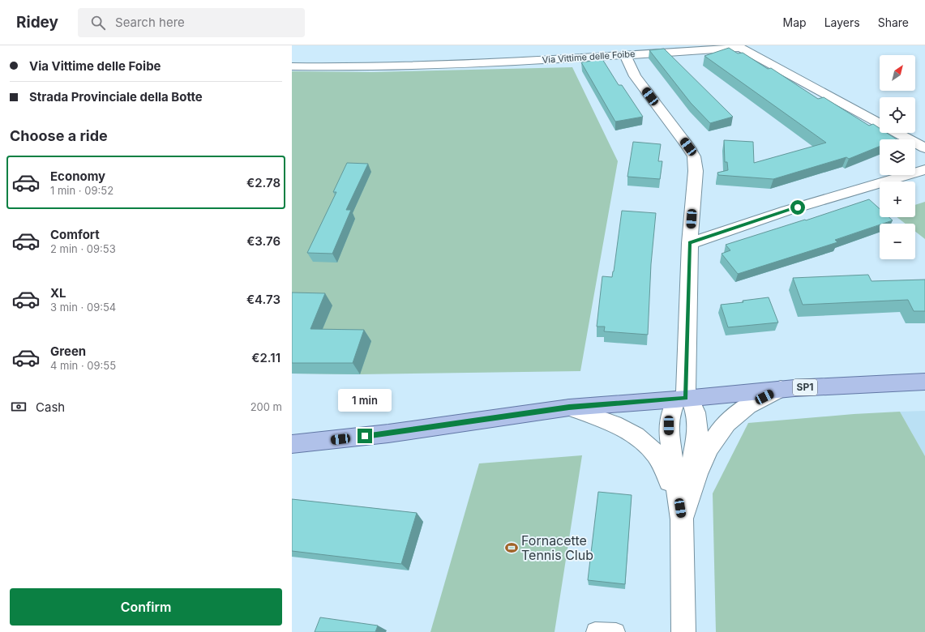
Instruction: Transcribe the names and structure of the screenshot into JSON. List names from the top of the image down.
{
  "streets": {
    "main road": ["SP1"],
    "street": ["Via Vittime delle Foibe"]
  },
  "places": {
    "sports": ["Fornacette Tennis Club"]
  },
  "north": "top right",
  "page": {
    "header": "Ridey",
    "search": "Search here",
    "nav": ["Map", "Layers", "Share"],
    "banner": ["Via Vittime delle Foibe", "Strada Provinciale della Botte"],
    "map_buttons": ["+", "−"],
    "heading": "Choose a ride",
    "list": [
      {
        "name": "Economy",
        "note": "1 min · 09:52",
        "value": "€2.78"
      },
      {
        "name": "Comfort",
        "note": "2 min · 09:53",
        "value": "€3.76"
      },
      {
        "name": "XL",
        "note": "3 min · 09:54",
        "value": "€4.73"
      },
      {
        "name": "Green",
        "note": "4 min · 09:55",
        "value": "€2.11"
      }
    ],
    "pay": ["Cash", "200 m"],
    "bubble": "1 min",
    "buttons": "Confirm"
  }
}
